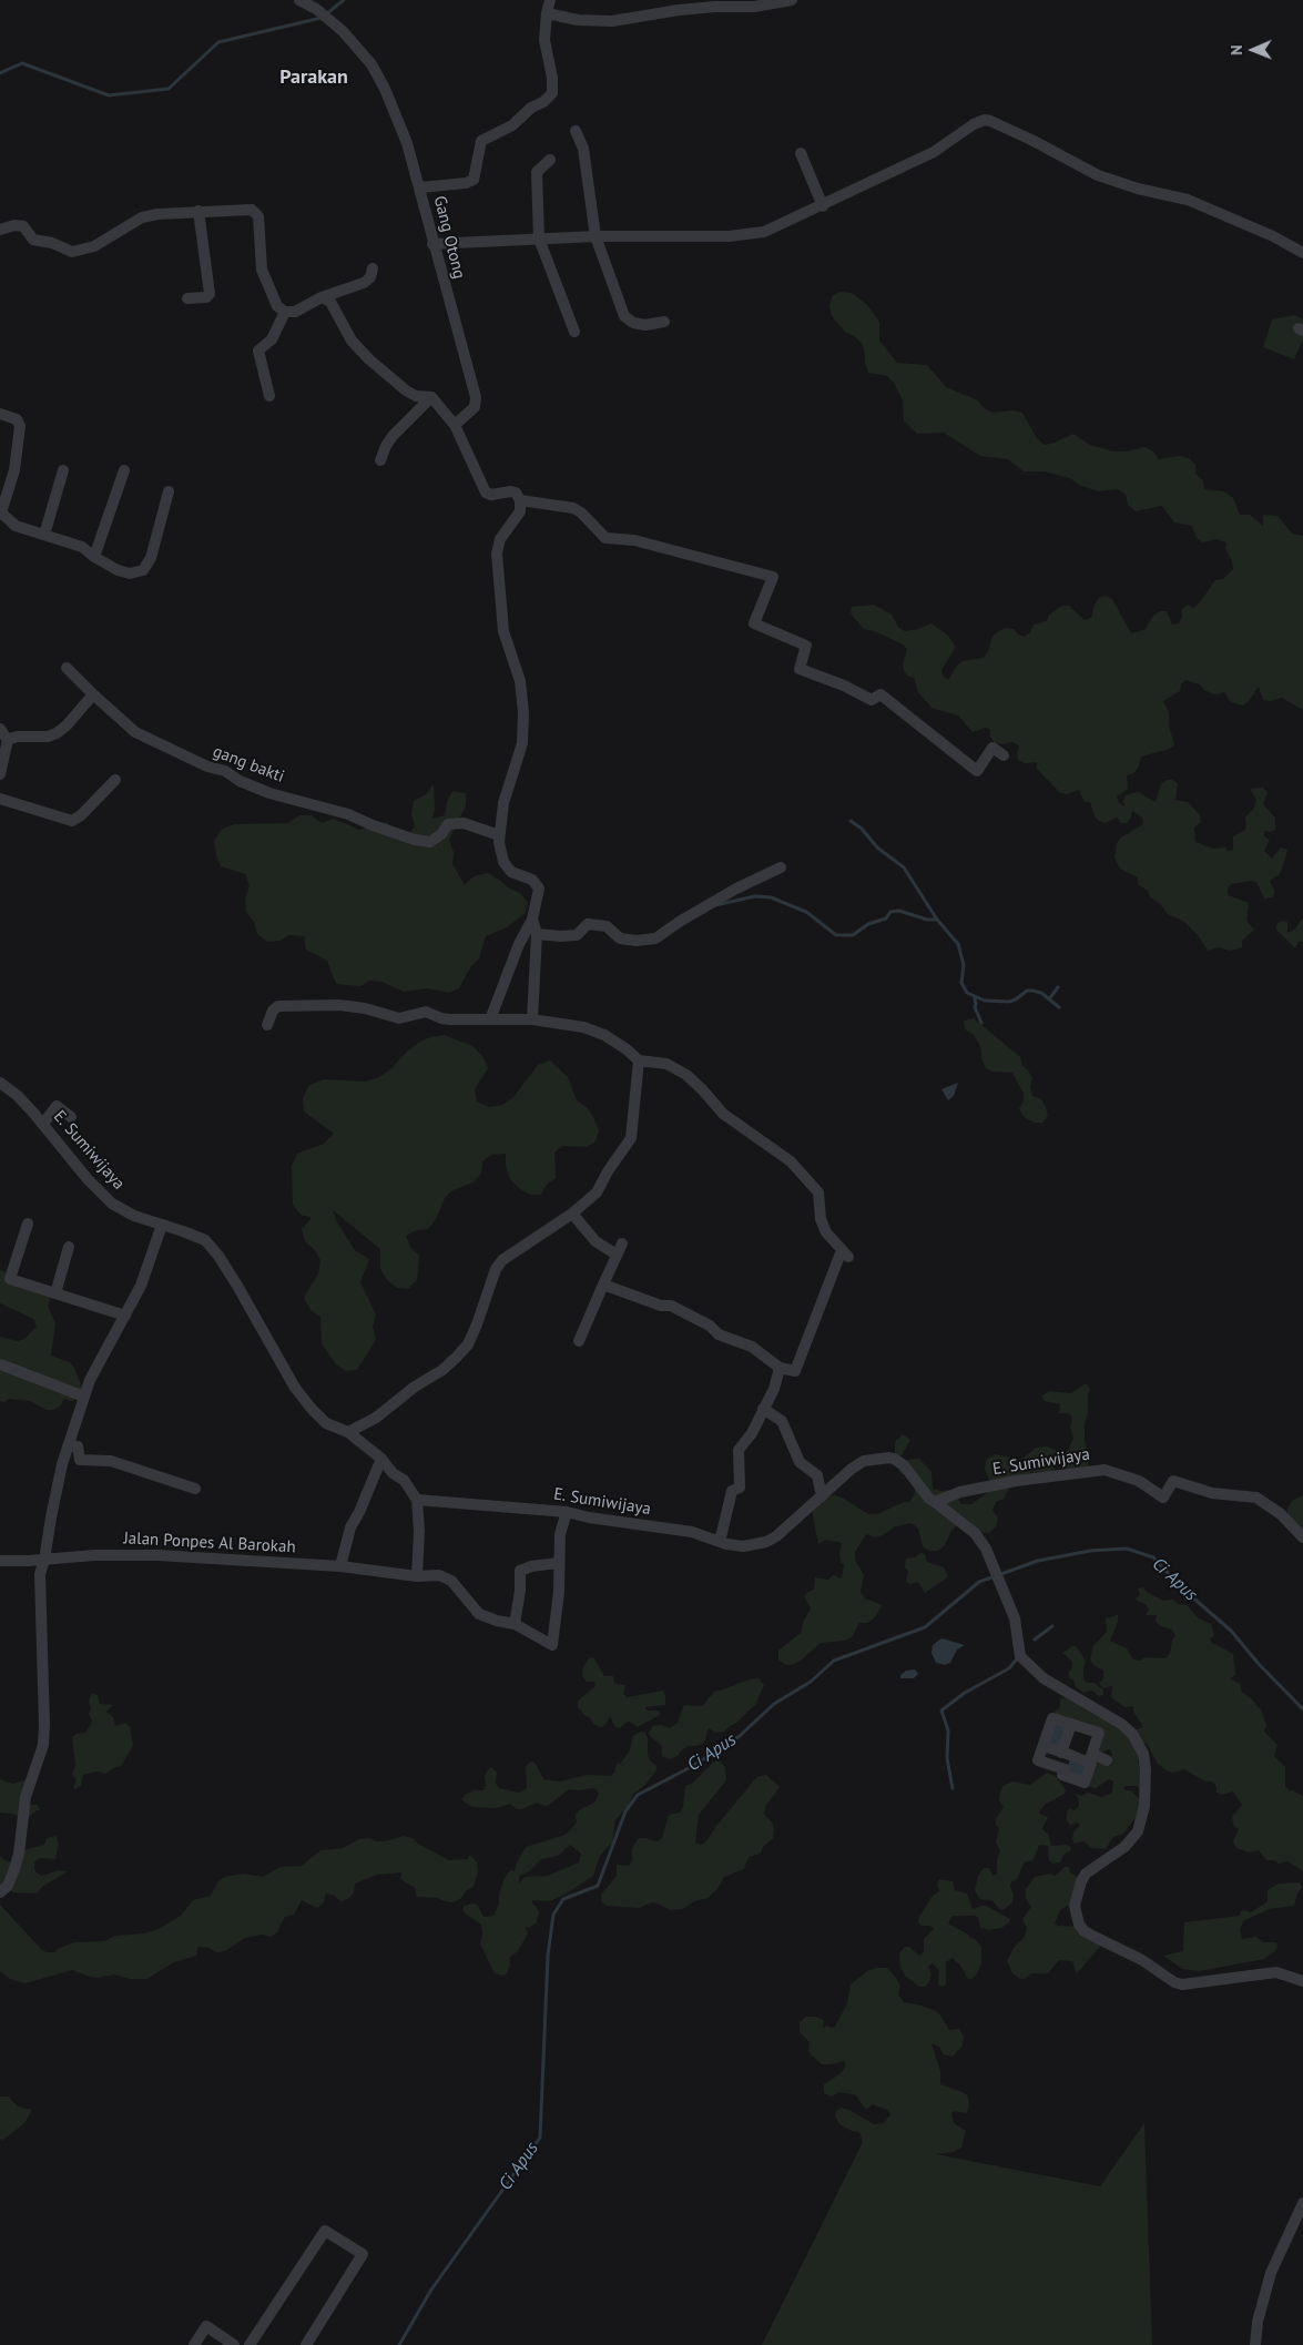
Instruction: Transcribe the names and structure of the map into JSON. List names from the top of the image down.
{
  "streets": {
    "street": [
      "Gang Otong",
      "gang bakti",
      "E. Sumiwijaya",
      "Jalan Ponpes Al Barokah"
    ]
  },
  "districts": ["Parakan"],
  "water": ["Ci Apus"],
  "north": "left"
}
